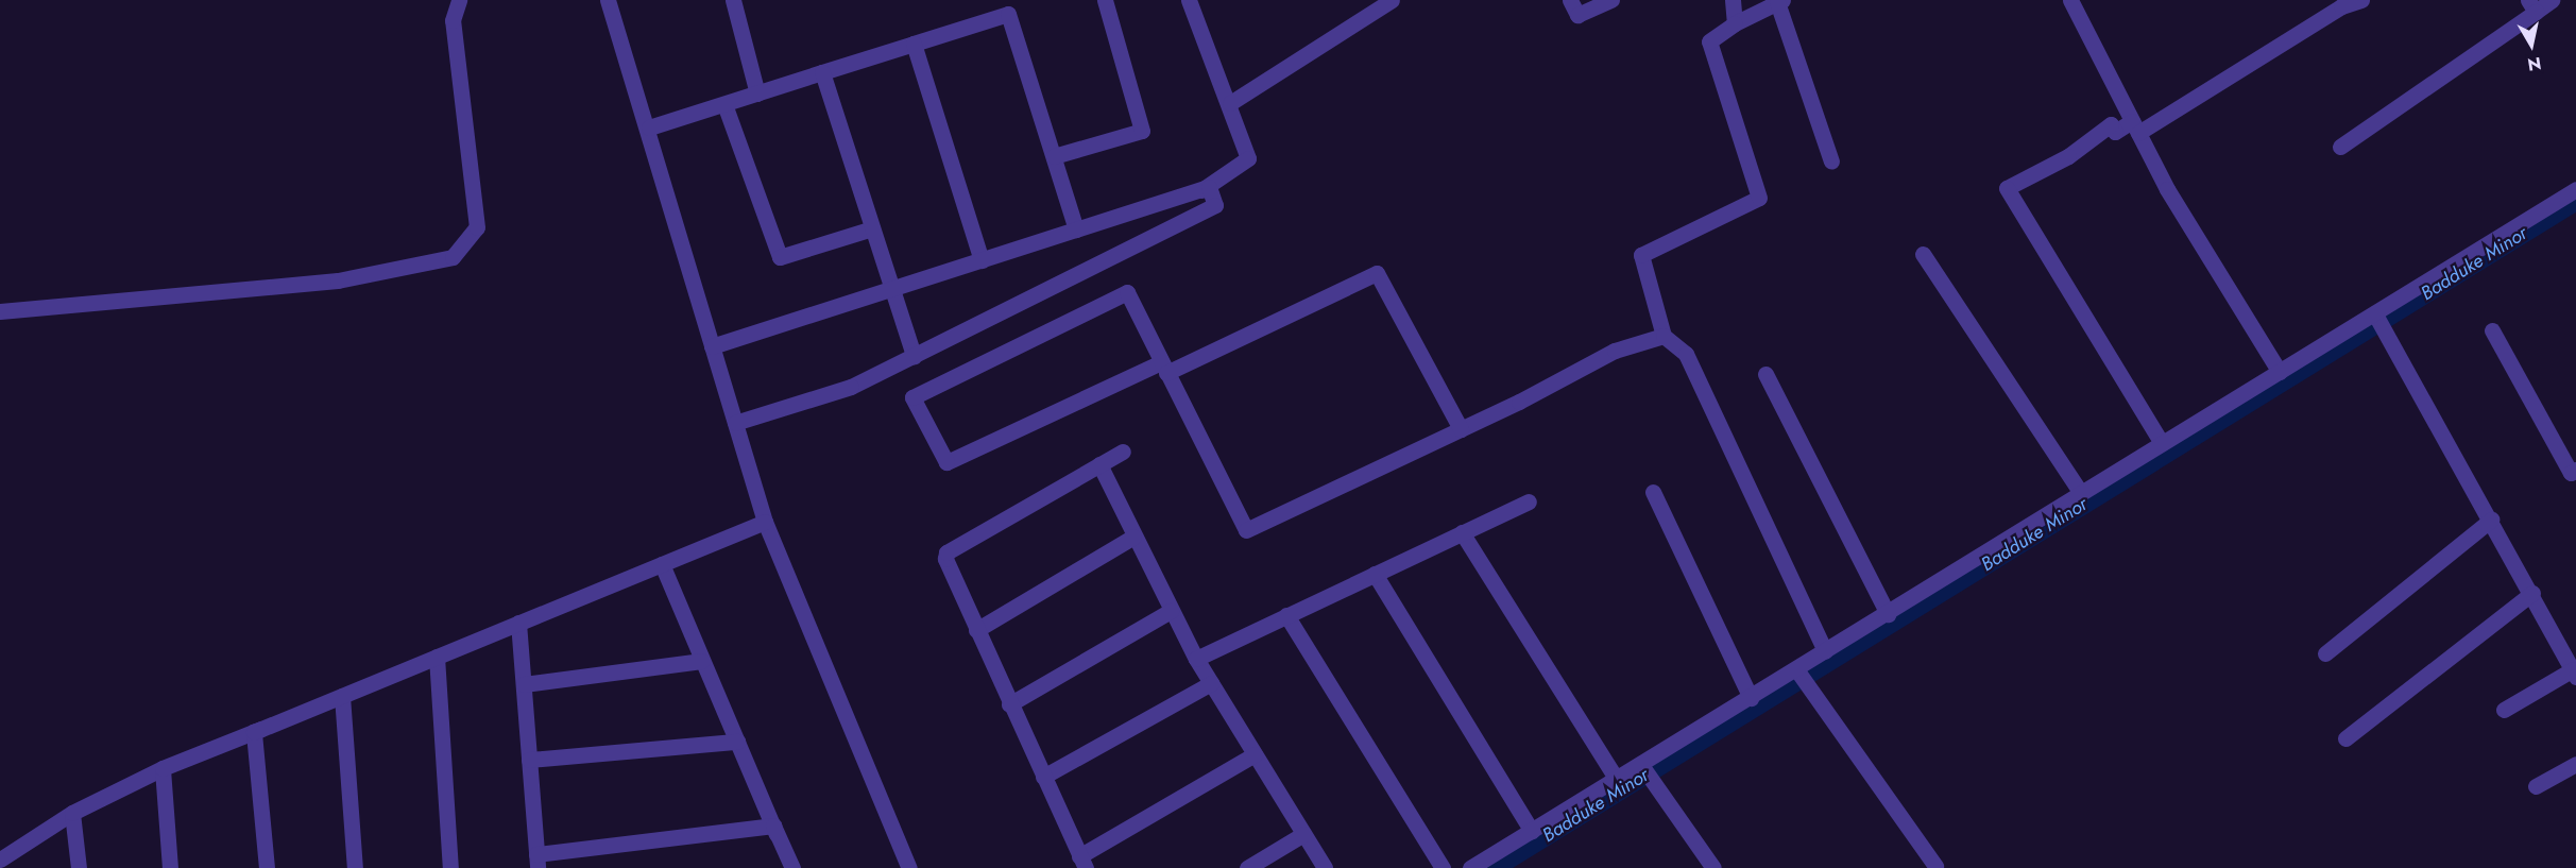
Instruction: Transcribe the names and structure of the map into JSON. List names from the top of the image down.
{
  "water": ["Badduke Minor"],
  "north": "bottom"
}
